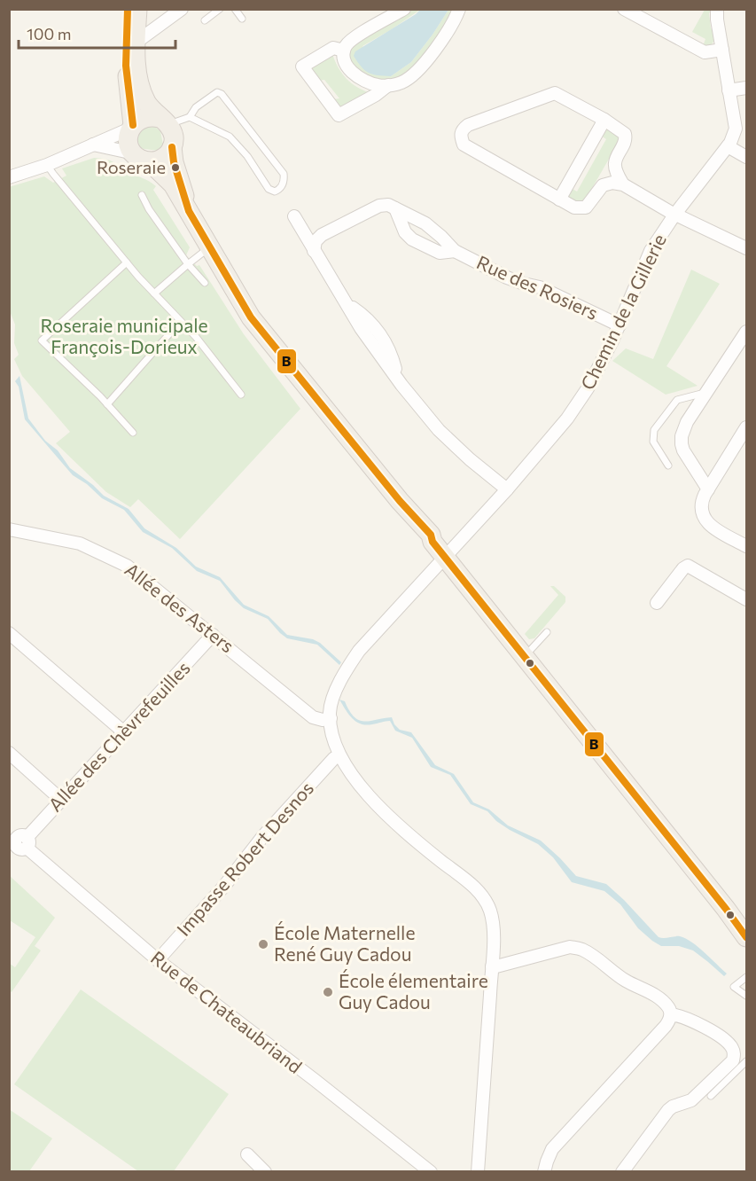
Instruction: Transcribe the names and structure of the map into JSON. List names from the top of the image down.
{
  "streets": {
    "street": [
      "Rue des Rosiers",
      "Chemin de la Gillerie",
      "Allée des Asters",
      "Allée des Chèvrefeuilles",
      "Impasse Robert Desnos",
      "Rue de Chateaubriand"
    ]
  },
  "crossings": [
    ["Rue des Rosiers", "Chemin de la Gillerie"],
    ["Chemin de la Gillerie", "Allée des Asters"],
    ["Allée des Asters", "Allée des Chèvrefeuilles"],
    ["Allée des Chèvrefeuilles", "Rue de Chateaubriand"],
    ["Impasse Robert Desnos", "Rue de Chateaubriand"]
  ],
  "parks": ["Roseraie municipale François-Dorieux"],
  "places": ["Roseraie", "École Maternelle René Guy Cadou", "École élementaire Guy Cadou"],
  "lines": ["transit line B"],
  "scale_bar": "100 m"
}
